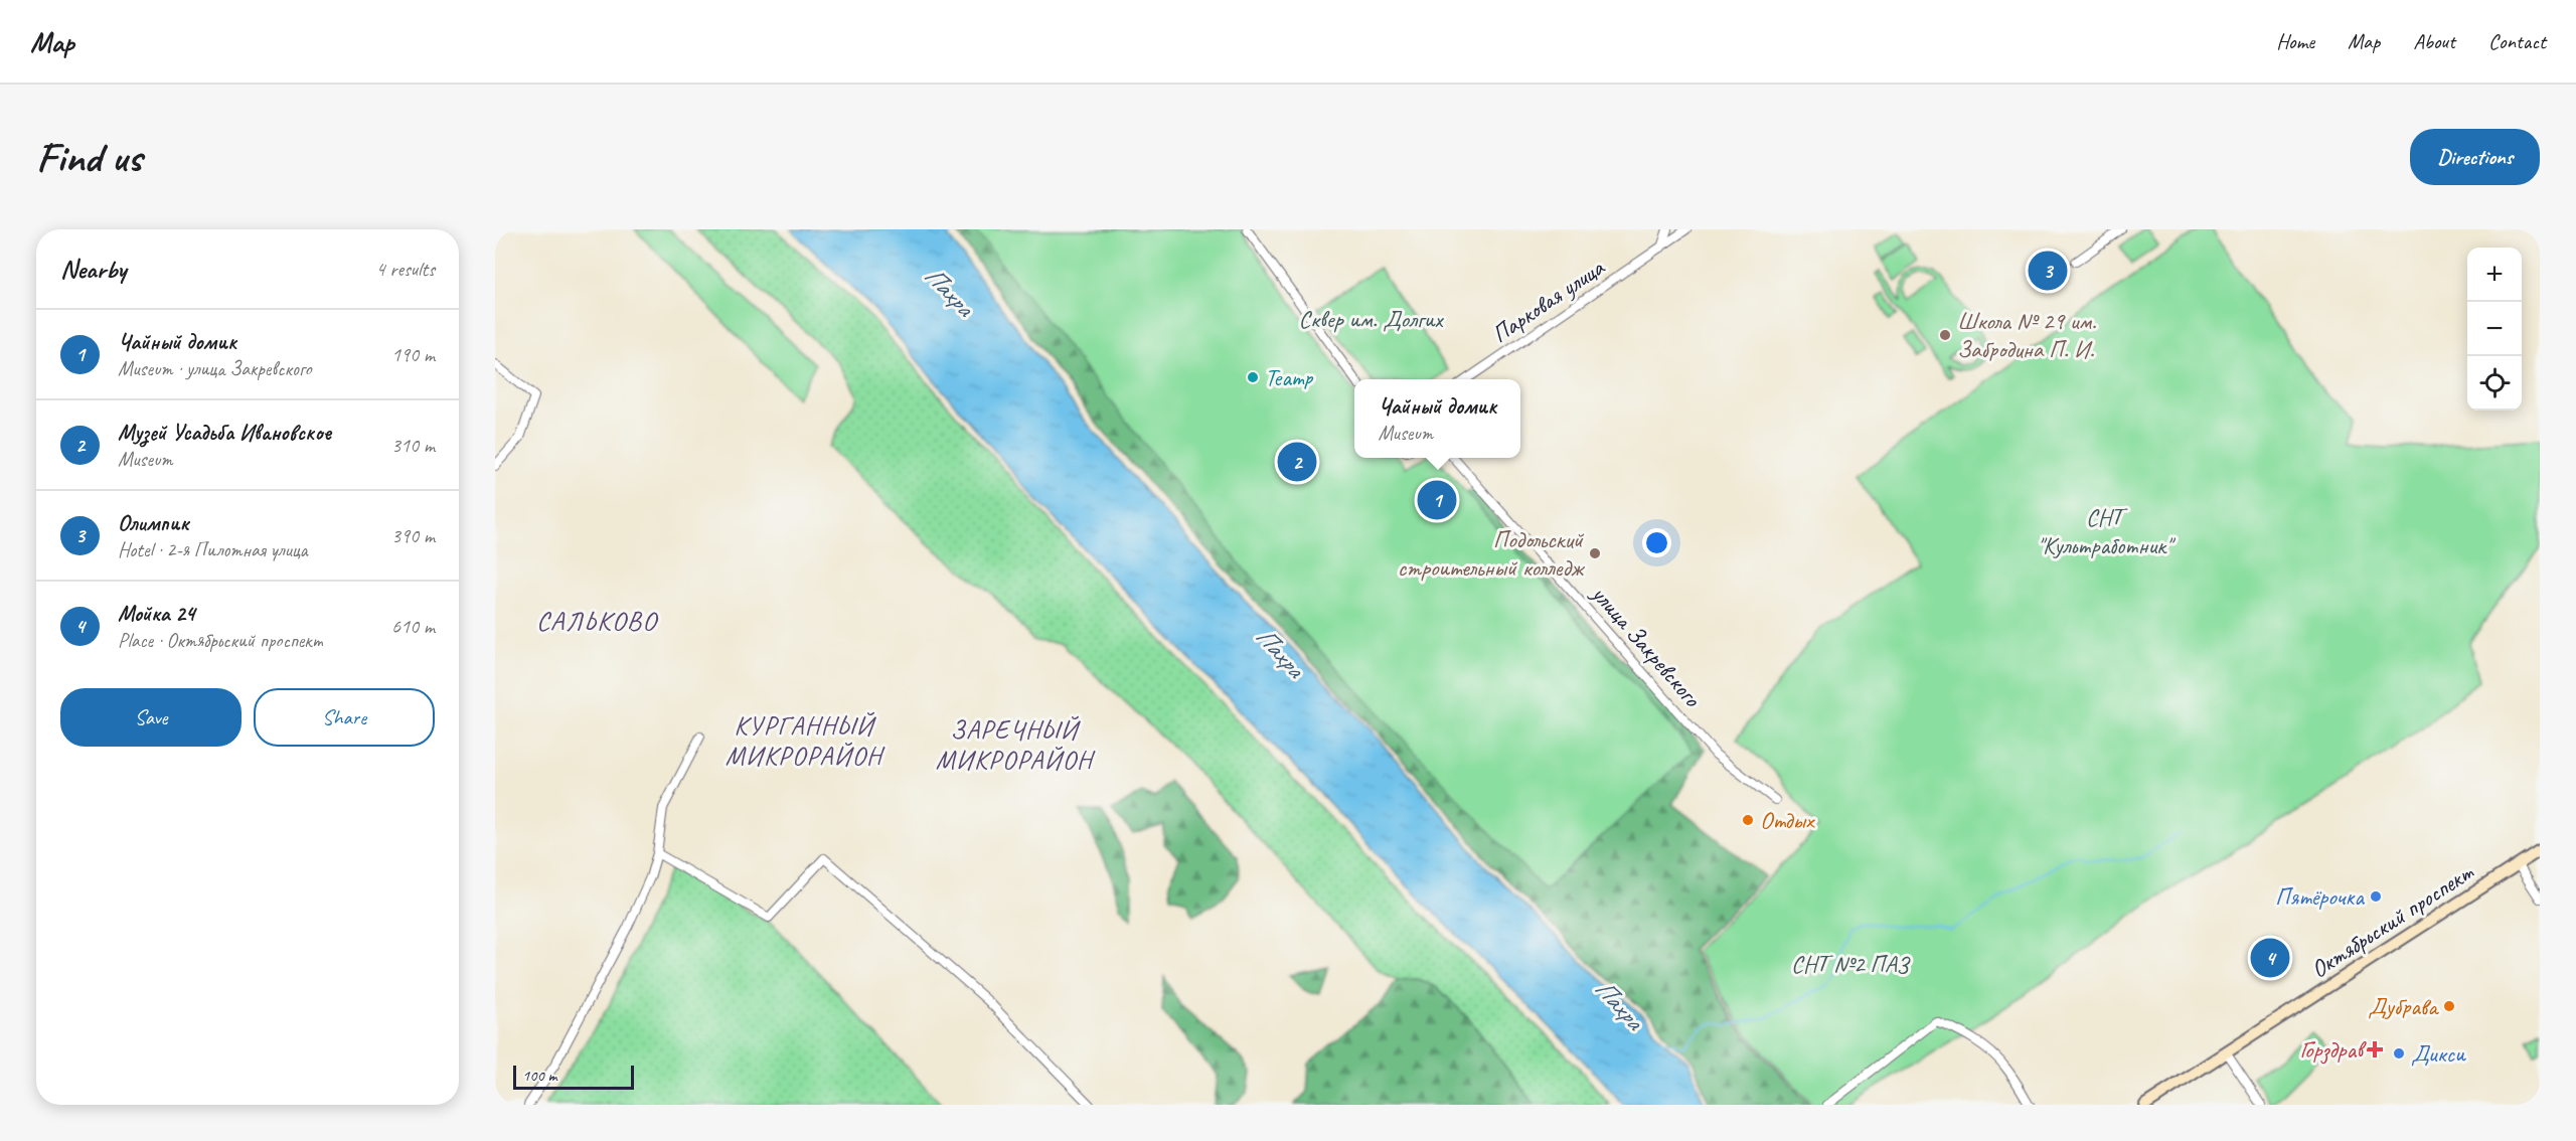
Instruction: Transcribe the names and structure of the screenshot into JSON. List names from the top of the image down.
{
  "streets": {
    "main road": ["Октябрьский проспект"],
    "street": ["Парковая улица", "улица Закревского"]
  },
  "districts": ["САЛЬКОВО", "КУРГАННЫЙ МИКРОРАЙОН", "ЗАРЕЧНЫЙ МИКРОРАЙОН"],
  "water": ["Пахра"],
  "parks": ["Сквер им. Долгих", "СНТ \"Культработник\"", "СНТ №2 ПАЗ"],
  "places": {
    "other": [
      "Школа № 29 им. Забродина П. И.",
      "Театр",
      "Подольский строительный колледж",
      "Отдых",
      "Пятёрочка",
      "Дубрава",
      "Дикси"
    ],
    "health": ["Горздрав"]
  },
  "scale_bar": "100 m",
  "page": {
    "header": "Map",
    "nav": [
      "Home",
      "Map",
      "About",
      "Contact"
    ],
    "buttons": [
      "Directions",
      ["Save", "Share"]
    ],
    "title": "Find us",
    "heading": ["Nearby", "4 results"],
    "map_buttons": ["+", "−"],
    "pins": [
      "3",
      "2",
      "1",
      "4"
    ],
    "list": [
      {
        "mark": "1",
        "name": "Чайный домик",
        "note": "Museum · улица Закревского",
        "value": "190 m"
      },
      {
        "mark": "2",
        "name": "Музей Усадьба Ивановское",
        "note": "Museum",
        "value": "310 m"
      },
      {
        "mark": "3",
        "name": "Олимпик",
        "note": "Hotel · 2-я Пилотная улица",
        "value": "390 m"
      },
      {
        "mark": "4",
        "name": "Мойка 24",
        "note": "Place · Октябрьский проспект",
        "value": "610 m"
      }
    ],
    "popup": ["Чайный домик", "Museum"],
    "scale": "100 m"
  }
}
